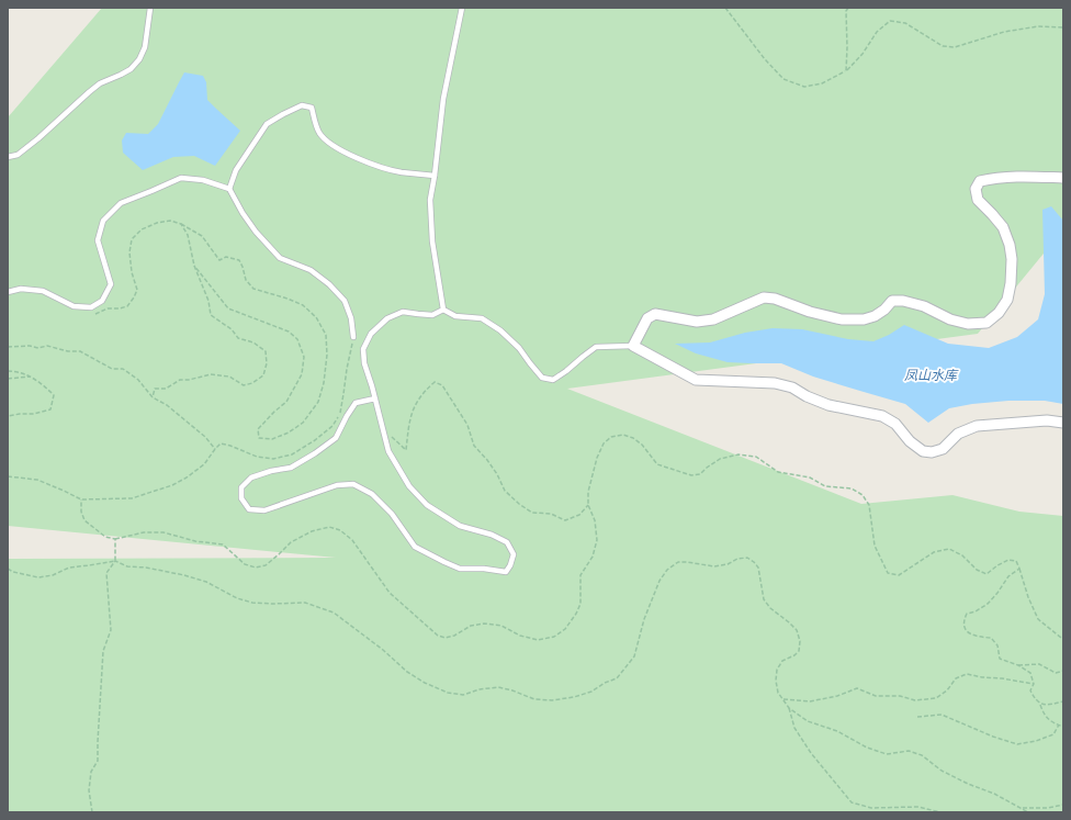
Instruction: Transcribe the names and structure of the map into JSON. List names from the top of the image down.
{
  "water": ["凤山水库"]
}
